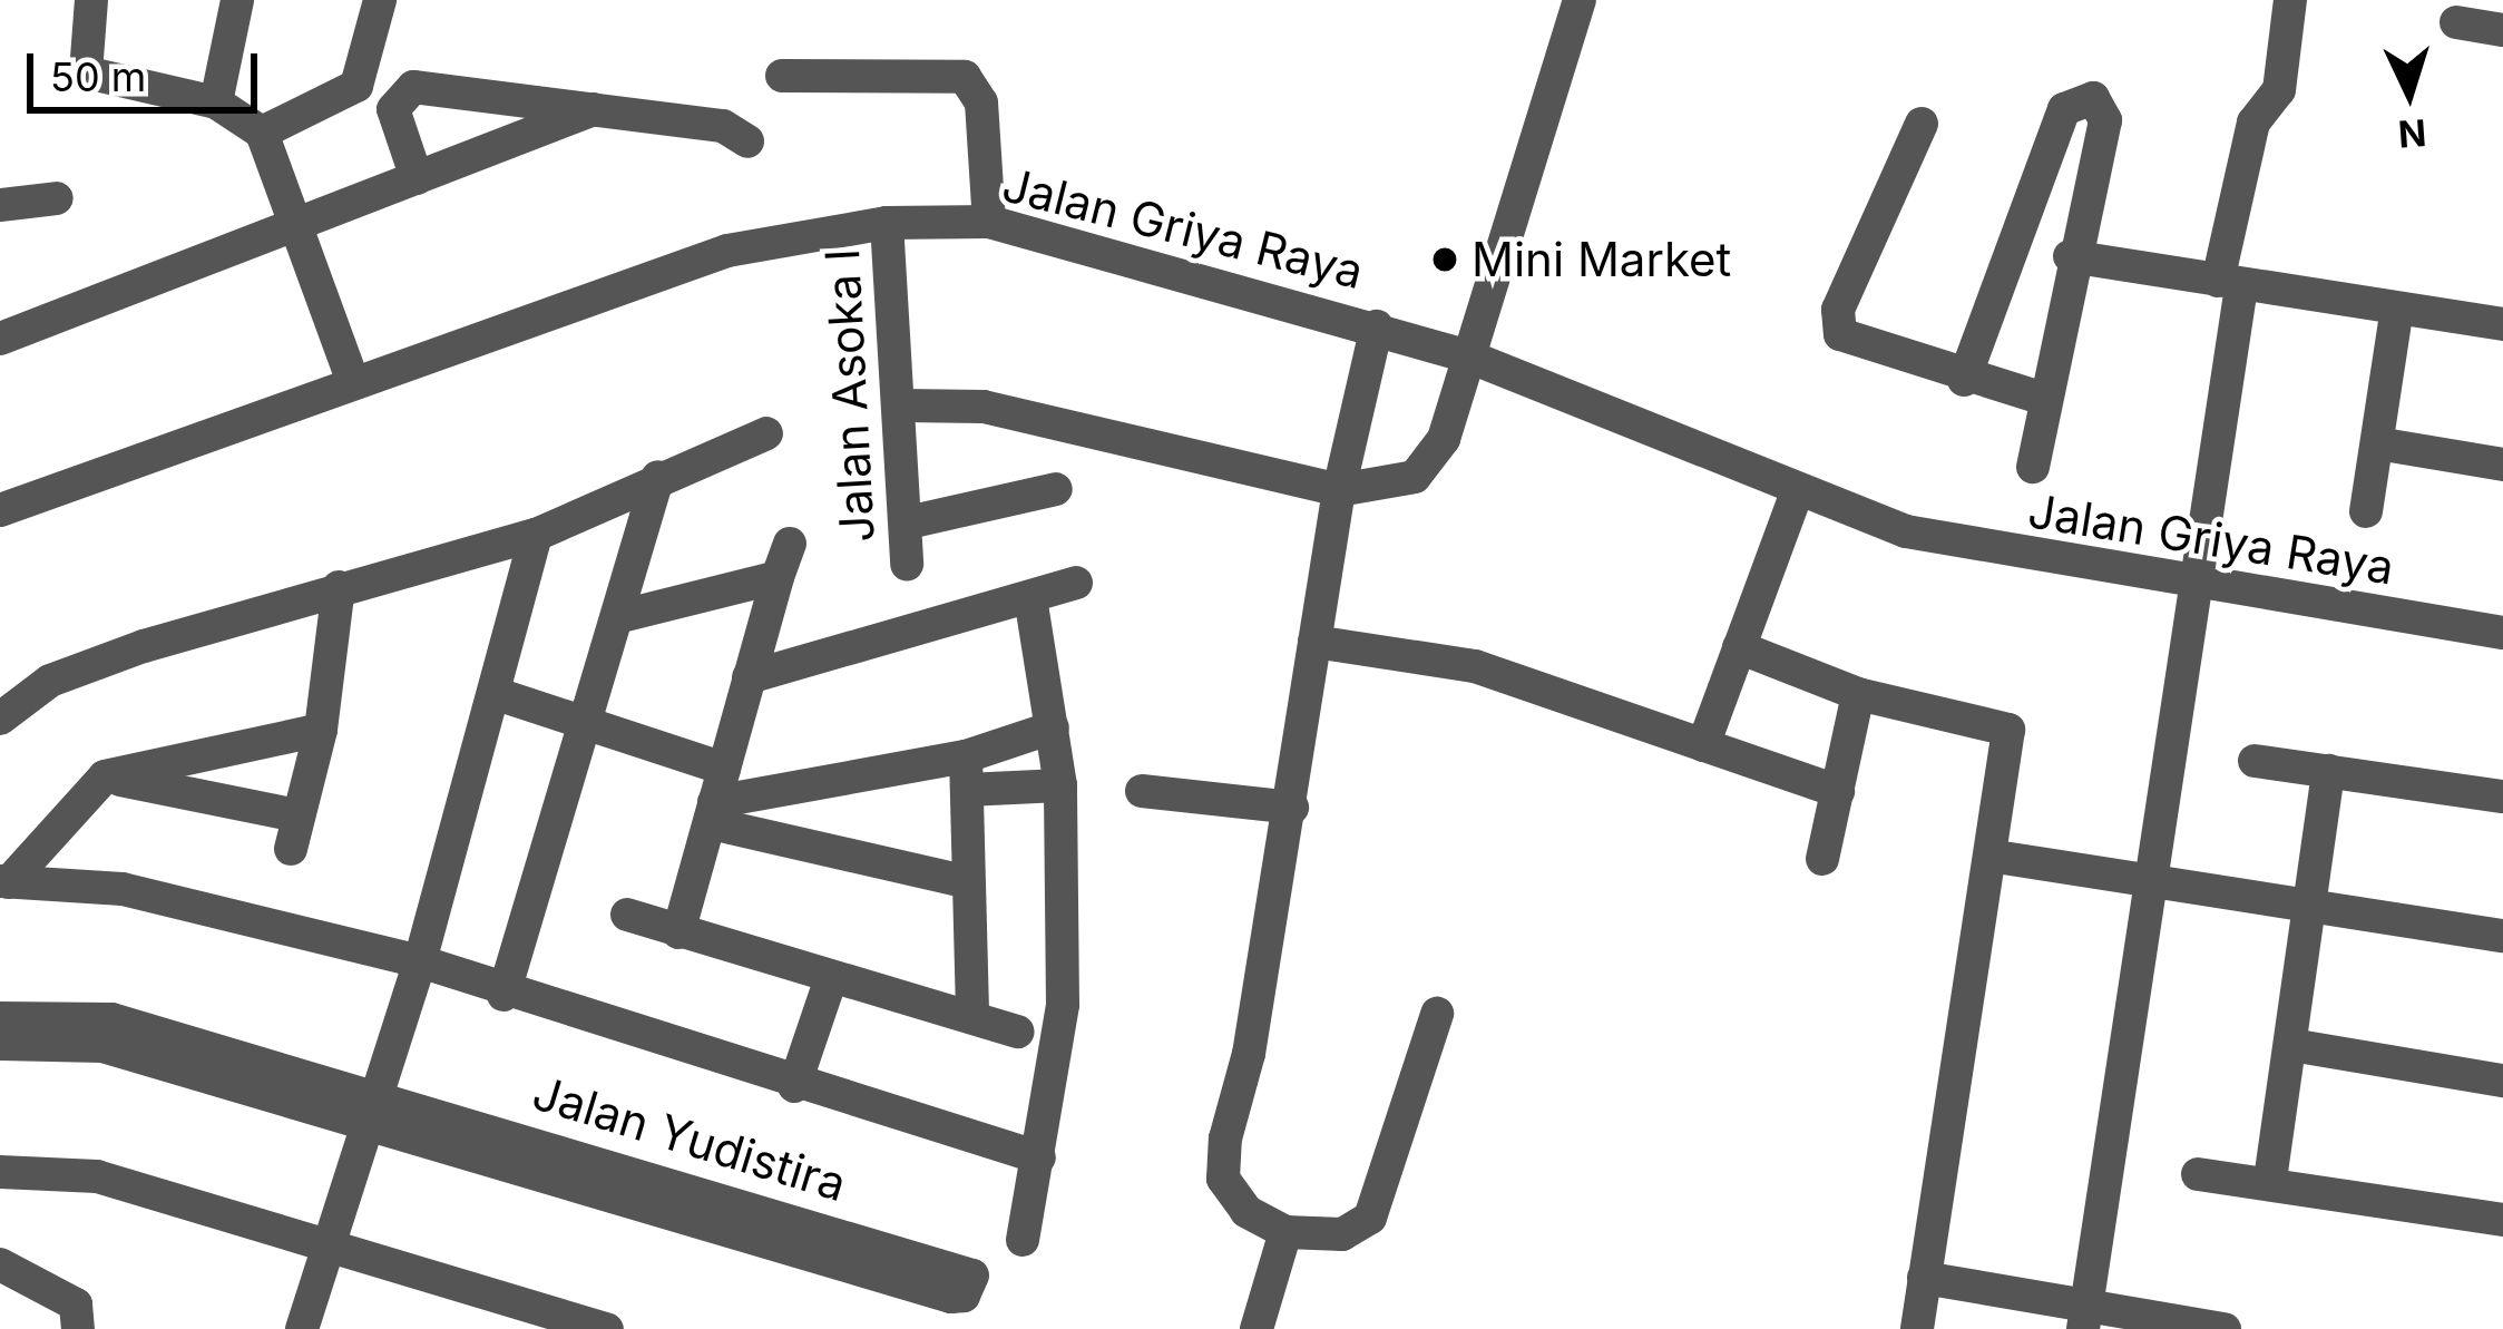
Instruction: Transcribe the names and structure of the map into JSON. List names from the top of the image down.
{
  "streets": {
    "street": ["Jalan Griya Raya", "Jalan Asoka I", "Jalan Yudistira"]
  },
  "crossings": [
    ["Jalan Griya Raya", "Jalan Asoka I"]
  ],
  "places": ["Mini Market"],
  "scale_bar": "50 m",
  "north": "bottom"
}
